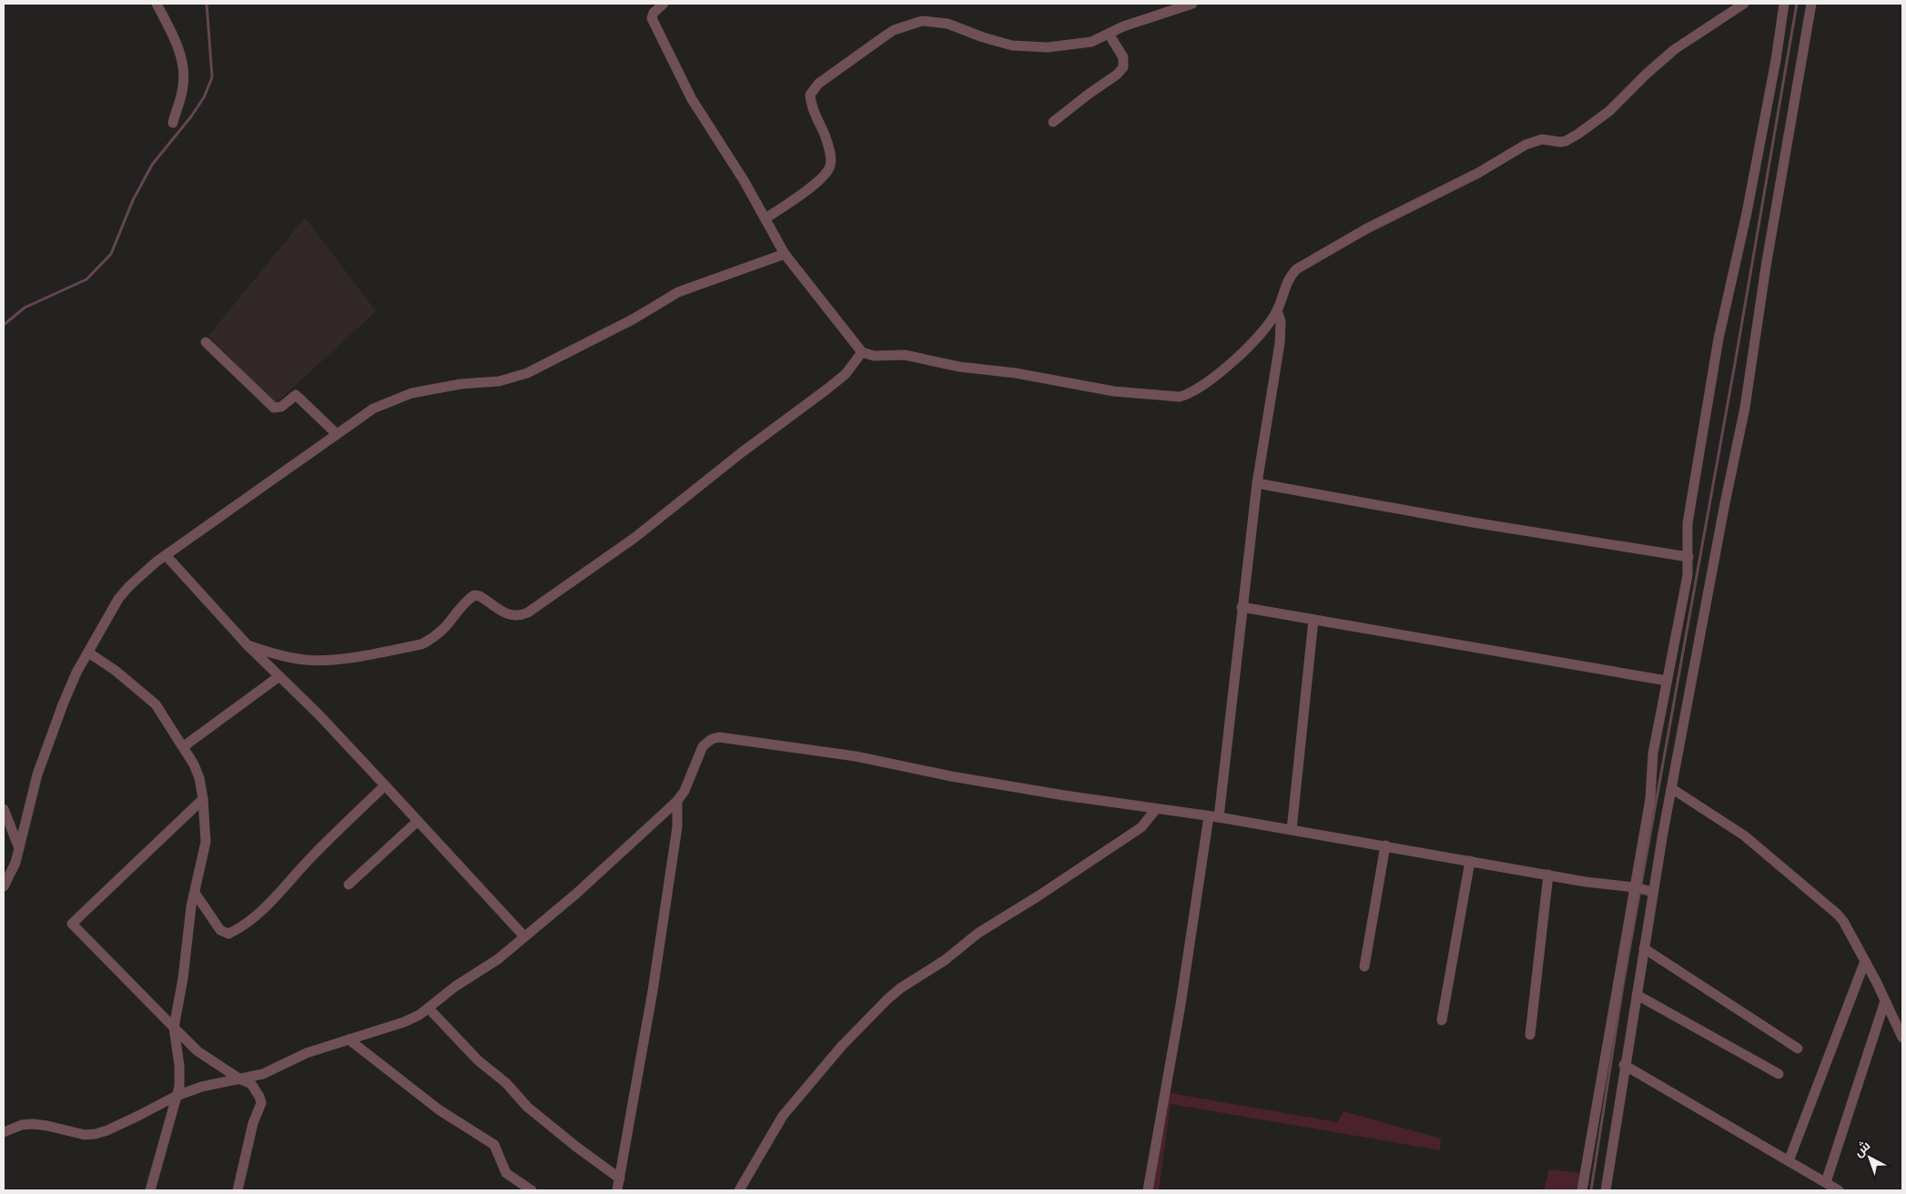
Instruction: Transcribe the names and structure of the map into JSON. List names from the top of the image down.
{
  "north": "top left"
}
